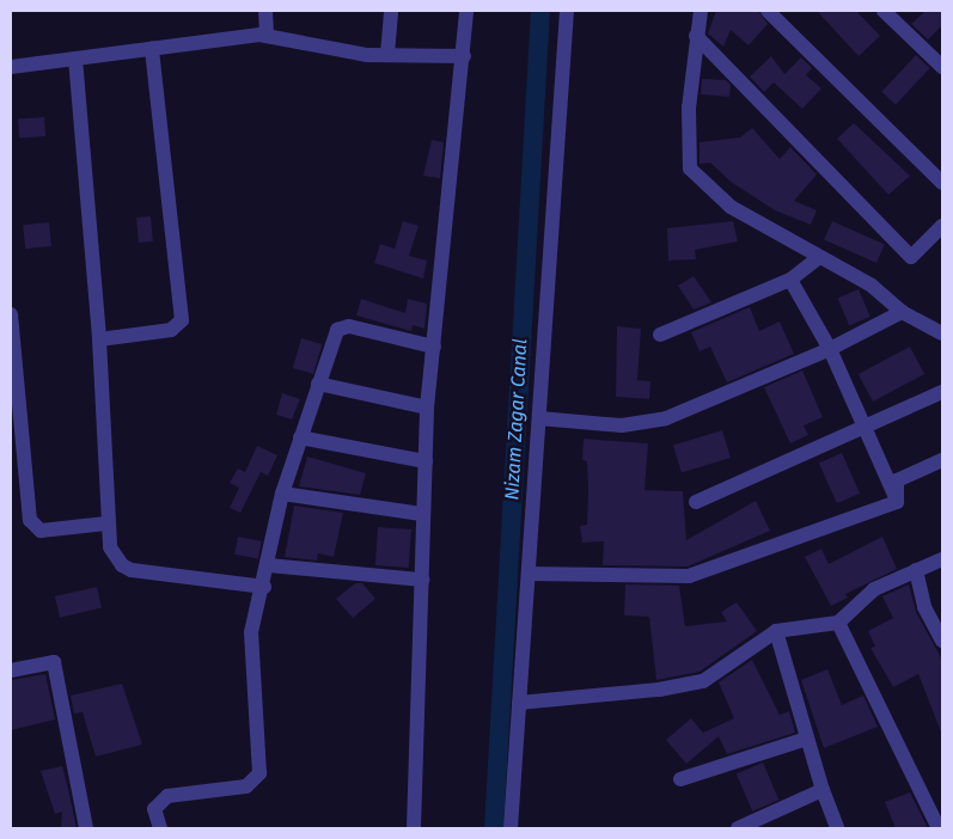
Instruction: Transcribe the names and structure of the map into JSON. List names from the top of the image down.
{
  "water": ["Nizam Zagar Canal"]
}
